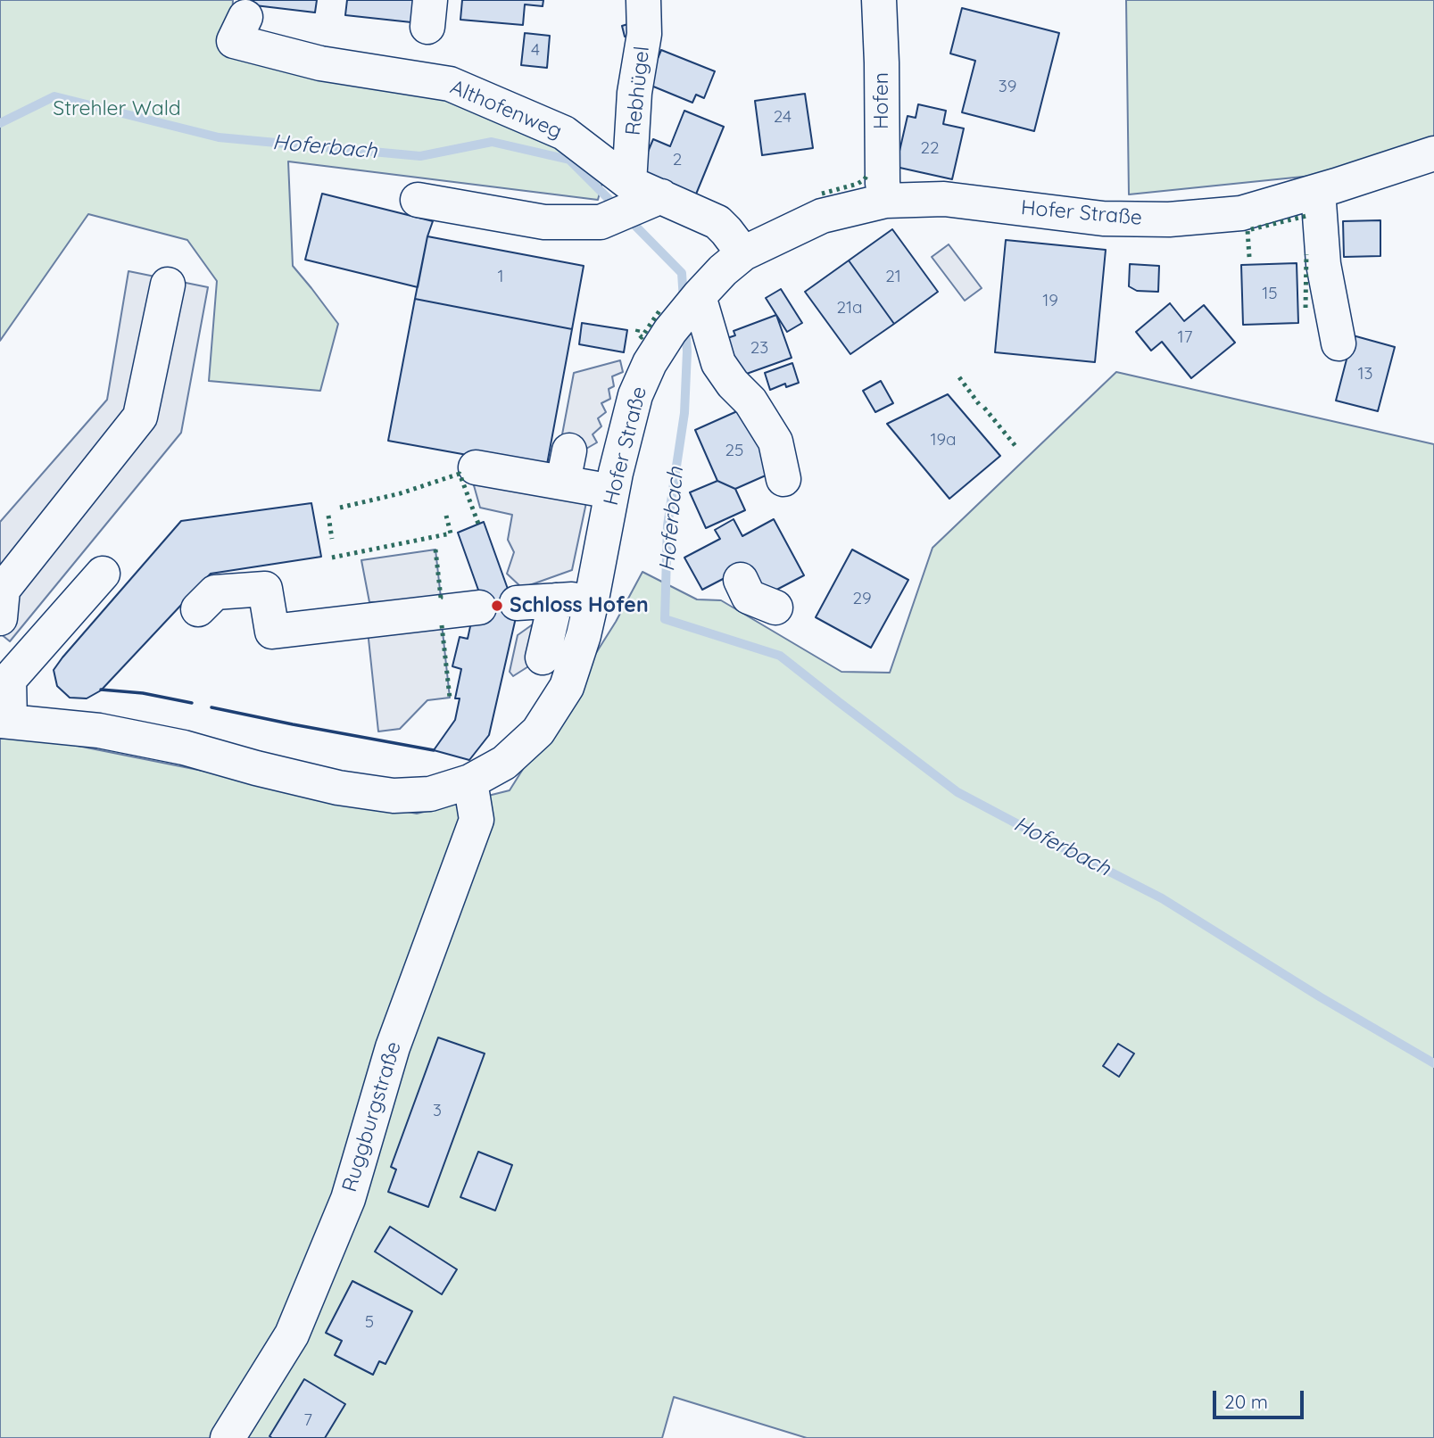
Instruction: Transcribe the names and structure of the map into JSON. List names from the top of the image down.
{
  "streets": {
    "street": [
      "Rebhügel",
      "Hofen",
      "Althofenweg",
      "Hofer Straße",
      "Ruggburgstraße"
    ]
  },
  "crossings": [
    ["Rebhügel", "Althofenweg"],
    ["Hofen", "Hofer Straße"],
    ["Althofenweg", "Hofer Straße"],
    ["Hofer Straße", "Ruggburgstraße"]
  ],
  "water": ["Hoferbach"],
  "parks": ["Strehler Wald"],
  "places": ["Schloss Hofen"],
  "house_numbers": [
    "4",
    "39",
    "24",
    "22",
    "2",
    "1",
    "21",
    "15",
    "19",
    "21a",
    "17",
    "23",
    "13",
    "19a",
    "25",
    "29",
    "3",
    "5",
    "7"
  ],
  "scale_bar": "20 m"
}
